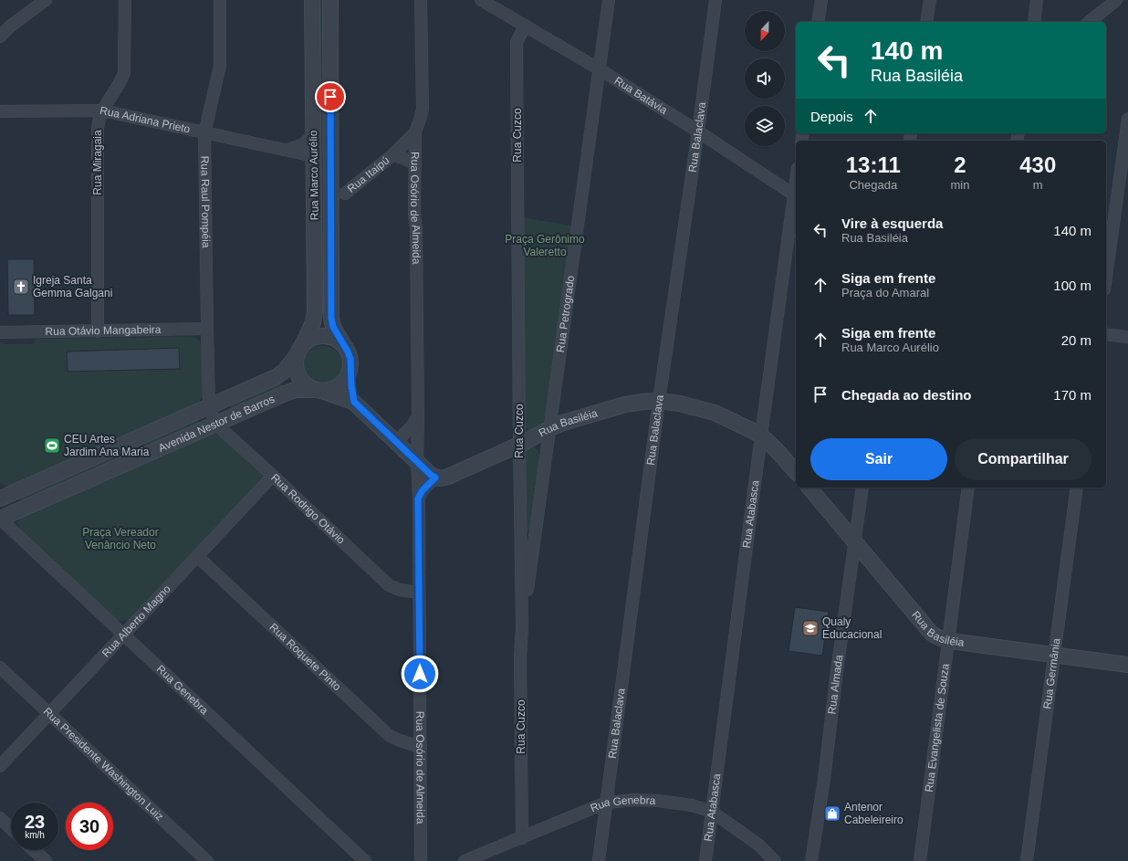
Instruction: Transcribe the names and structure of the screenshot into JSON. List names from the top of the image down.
{
  "streets": {
    "street": [
      "Rua Batávia",
      "Rua Adriana Prieto",
      "Rua Cuzco",
      "Rua Balaclava",
      "Rua Miragaia",
      "Rua Itaipú",
      "Rua Marco Aurélio",
      "Rua Raul Pompéia",
      "Rua Osório de Almeida",
      "Rua Petrogrado",
      "Rua Otávio Mangabeira",
      "Avenida Nestor de Barros",
      "Rua Basiléia",
      "Rua Rodrigo Otávio",
      "Rua Atabasca",
      "Rua Alberto Magno",
      "Rua Roquete Pinto",
      "Rua Germânia",
      "Rua Almada",
      "Rua Genebra",
      "Rua Evangelista de Souza",
      "Rua Presidente Washington Luiz"
    ]
  },
  "crossings": [
    ["Rua Batávia", "Rua Cuzco"],
    ["Rua Batávia", "Rua Balaclava"],
    ["Rua Batávia", "Rua Petrogrado"],
    ["Rua Batávia", "Rua Atabasca"],
    ["Rua Adriana Prieto", "Rua Miragaia"],
    ["Rua Adriana Prieto", "Rua Marco Aurélio"],
    ["Rua Adriana Prieto", "Rua Raul Pompéia"],
    ["Rua Cuzco", "Rua Petrogrado"],
    ["Rua Cuzco", "Rua Basiléia"],
    ["Rua Cuzco", "Rua Genebra"],
    ["Rua Balaclava", "Rua Basiléia"],
    ["Rua Balaclava", "Rua Genebra"],
    ["Rua Miragaia", "Rua Otávio Mangabeira"],
    ["Rua Itaipú", "Rua Osório de Almeida"],
    ["Rua Marco Aurélio", "Avenida Nestor de Barros"],
    ["Rua Raul Pompéia", "Rua Otávio Mangabeira"],
    ["Rua Raul Pompéia", "Avenida Nestor de Barros"],
    ["Rua Raul Pompéia", "Rua Rodrigo Otávio"],
    ["Rua Osório de Almeida", "Rua Rodrigo Otávio"],
    ["Rua Osório de Almeida", "Rua Roquete Pinto"],
    ["Rua Petrogrado", "Rua Basiléia"],
    ["Avenida Nestor de Barros", "Rua Rodrigo Otávio"],
    ["Avenida Nestor de Barros", "Rua Genebra"],
    ["Rua Basiléia", "Rua Atabasca"],
    ["Rua Basiléia", "Rua Germânia"],
    ["Rua Basiléia", "Rua Almada"],
    ["Rua Basiléia", "Rua Evangelista de Souza"],
    ["Rua Rodrigo Otávio", "Rua Alberto Magno"],
    ["Rua Atabasca", "Rua Genebra"],
    ["Rua Alberto Magno", "Rua Roquete Pinto"],
    ["Rua Alberto Magno", "Rua Genebra"],
    ["Rua Alberto Magno", "Rua Presidente Washington Luiz"]
  ],
  "parks": ["Praça Gerônimo Valeretto", "Praça Vereador Venâncio Neto"],
  "places": {
    "church": ["Igreja Santa Gemma Galgani"],
    "sports": ["CEU Artes Jardim Ana Maria"],
    "school or university": ["Qualy Educacional"],
    "shop": ["Antenor Cabeleireiro"]
  },
  "north": "bottom",
  "page": {
    "turn": ["140 m", "Rua Basiléia"],
    "then": "Depois",
    "eta": [
      "13:11",
      "Chegada",
      "2",
      "min",
      "430",
      "m"
    ],
    "list": [
      {
        "name": "Vire à esquerda",
        "note": "Rua Basiléia",
        "value": "140 m"
      },
      {
        "name": "Siga em frente",
        "note": "Praça do Amaral",
        "value": "100 m"
      },
      {
        "name": "Siga em frente",
        "note": "Rua Marco Aurélio",
        "value": "20 m"
      },
      {
        "name": "Chegada ao destino",
        "value": "170 m"
      }
    ],
    "buttons": ["Sair", "Compartilhar"],
    "speed": "23 km/h",
    "limit": "30"
  }
}
